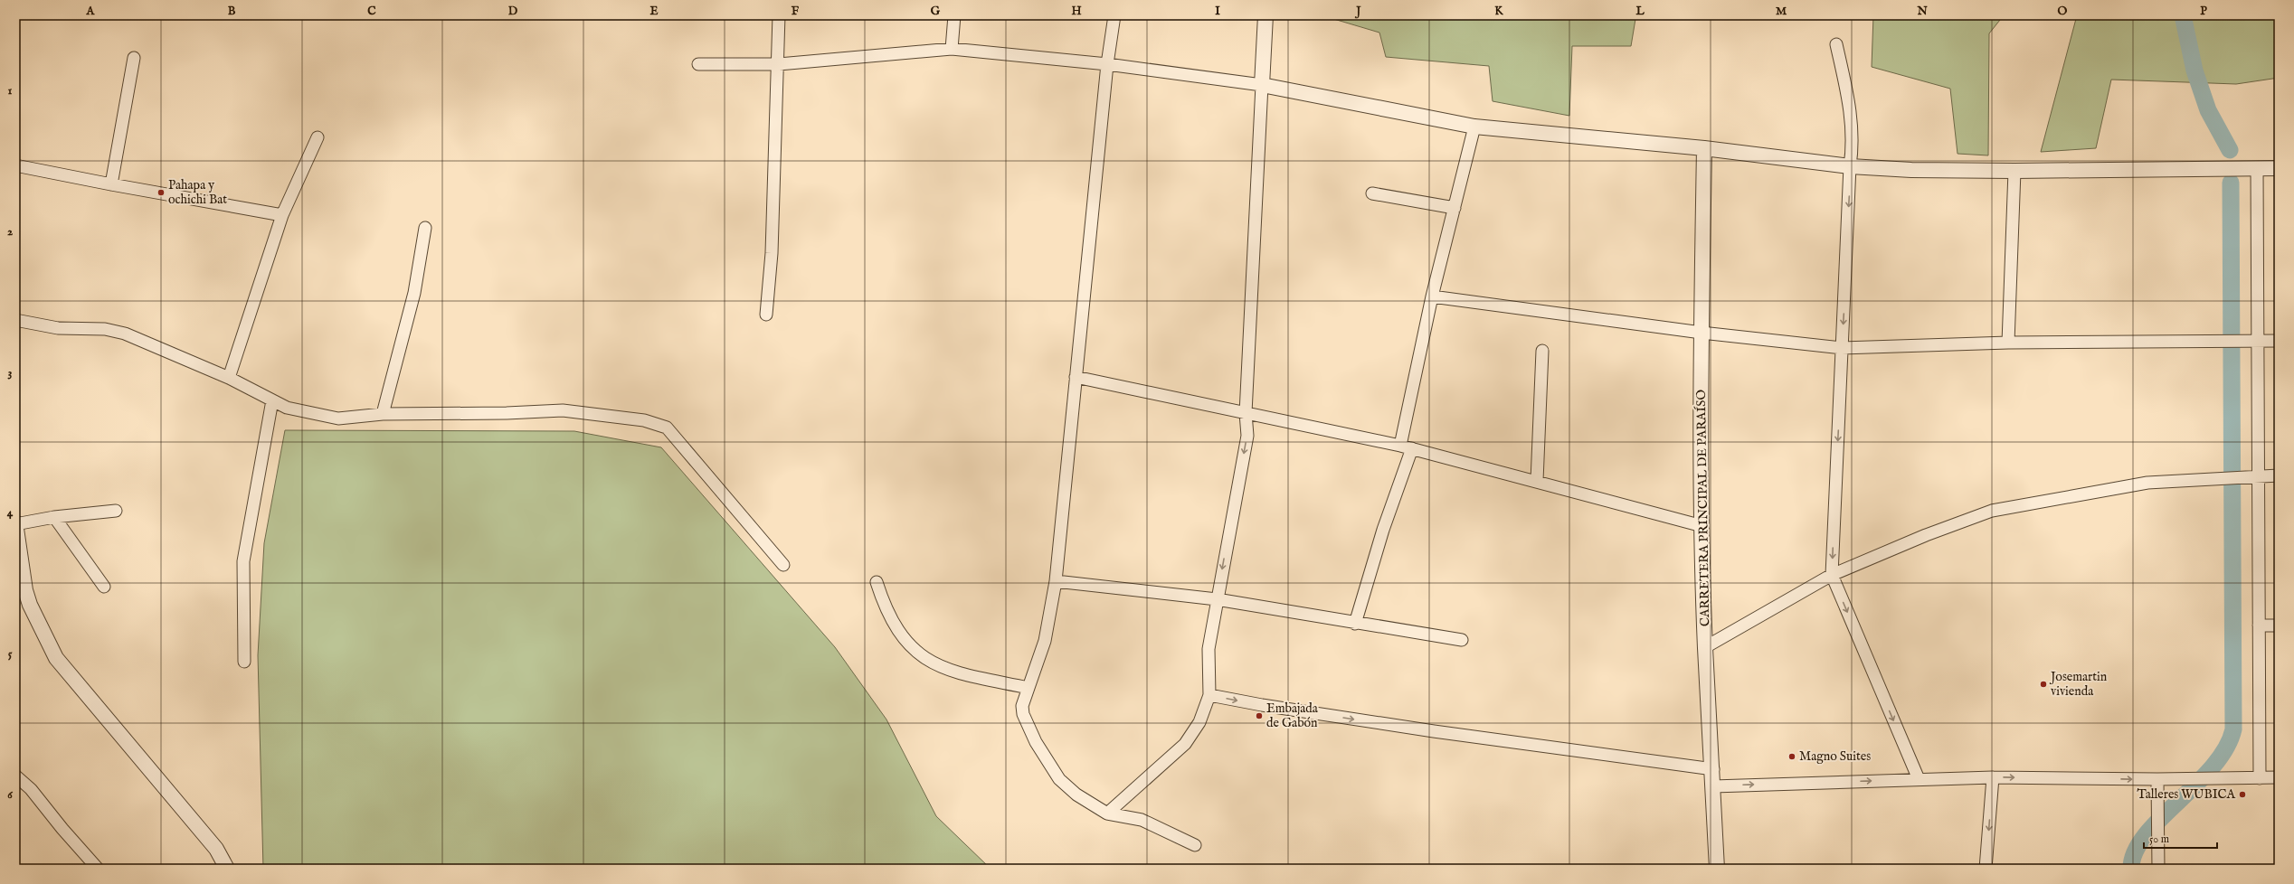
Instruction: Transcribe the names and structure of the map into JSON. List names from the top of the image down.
{
  "streets": {
    "street": ["CARRETERA PRINCIPAL DE PARAÍSO"]
  },
  "places": [
    "Pahapa y ochichi Bat",
    "Josemartin vivienda",
    "Embajada de Gabón",
    "Magno Suites",
    "Talleres WUBICA"
  ],
  "scale_bar": "50 m",
  "grid": {
    "columns": [
      "A",
      "B",
      "C",
      "D",
      "E",
      "F",
      "G",
      "H",
      "I",
      "J",
      "K",
      "L",
      "M",
      "N",
      "O",
      "P"
    ],
    "rows": [
      "1",
      "2",
      "3",
      "4",
      "5",
      "6"
    ]
  }
}
